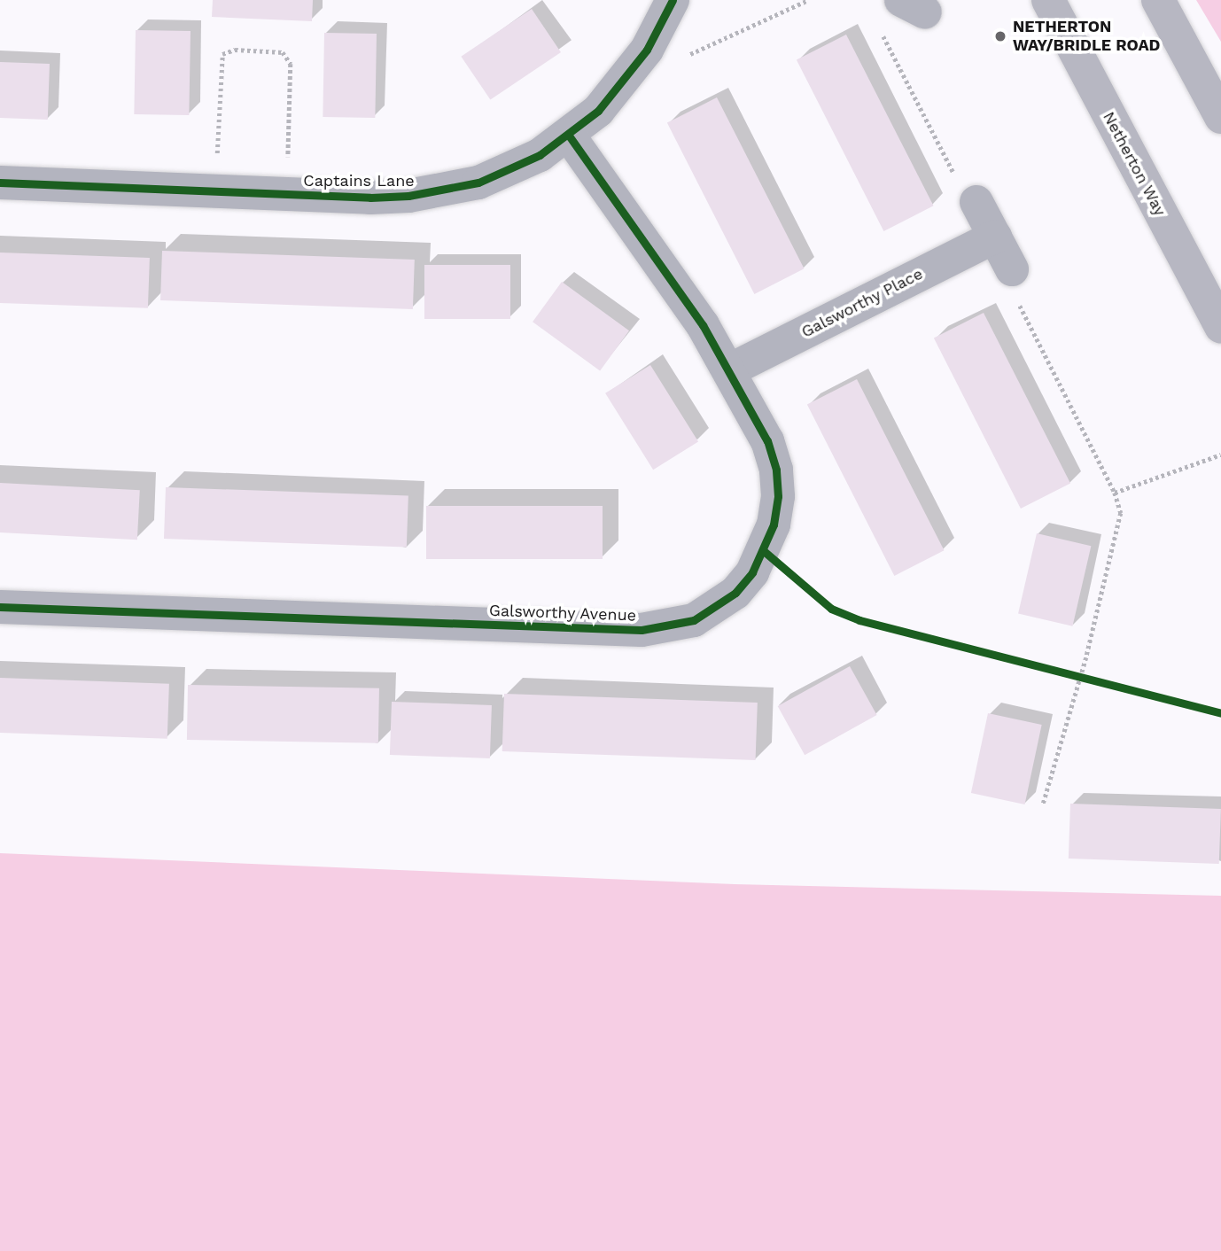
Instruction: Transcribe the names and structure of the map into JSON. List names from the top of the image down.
{
  "streets": {
    "main road": ["Netherton Way"],
    "street": ["Captains Lane", "Galsworthy Place", "Galsworthy Avenue"]
  },
  "crossings": [
    ["Captains Lane", "Galsworthy Avenue"],
    ["Galsworthy Place", "Galsworthy Avenue"]
  ],
  "places": ["NETHERTON WAY/BRIDLE ROAD"]
}
